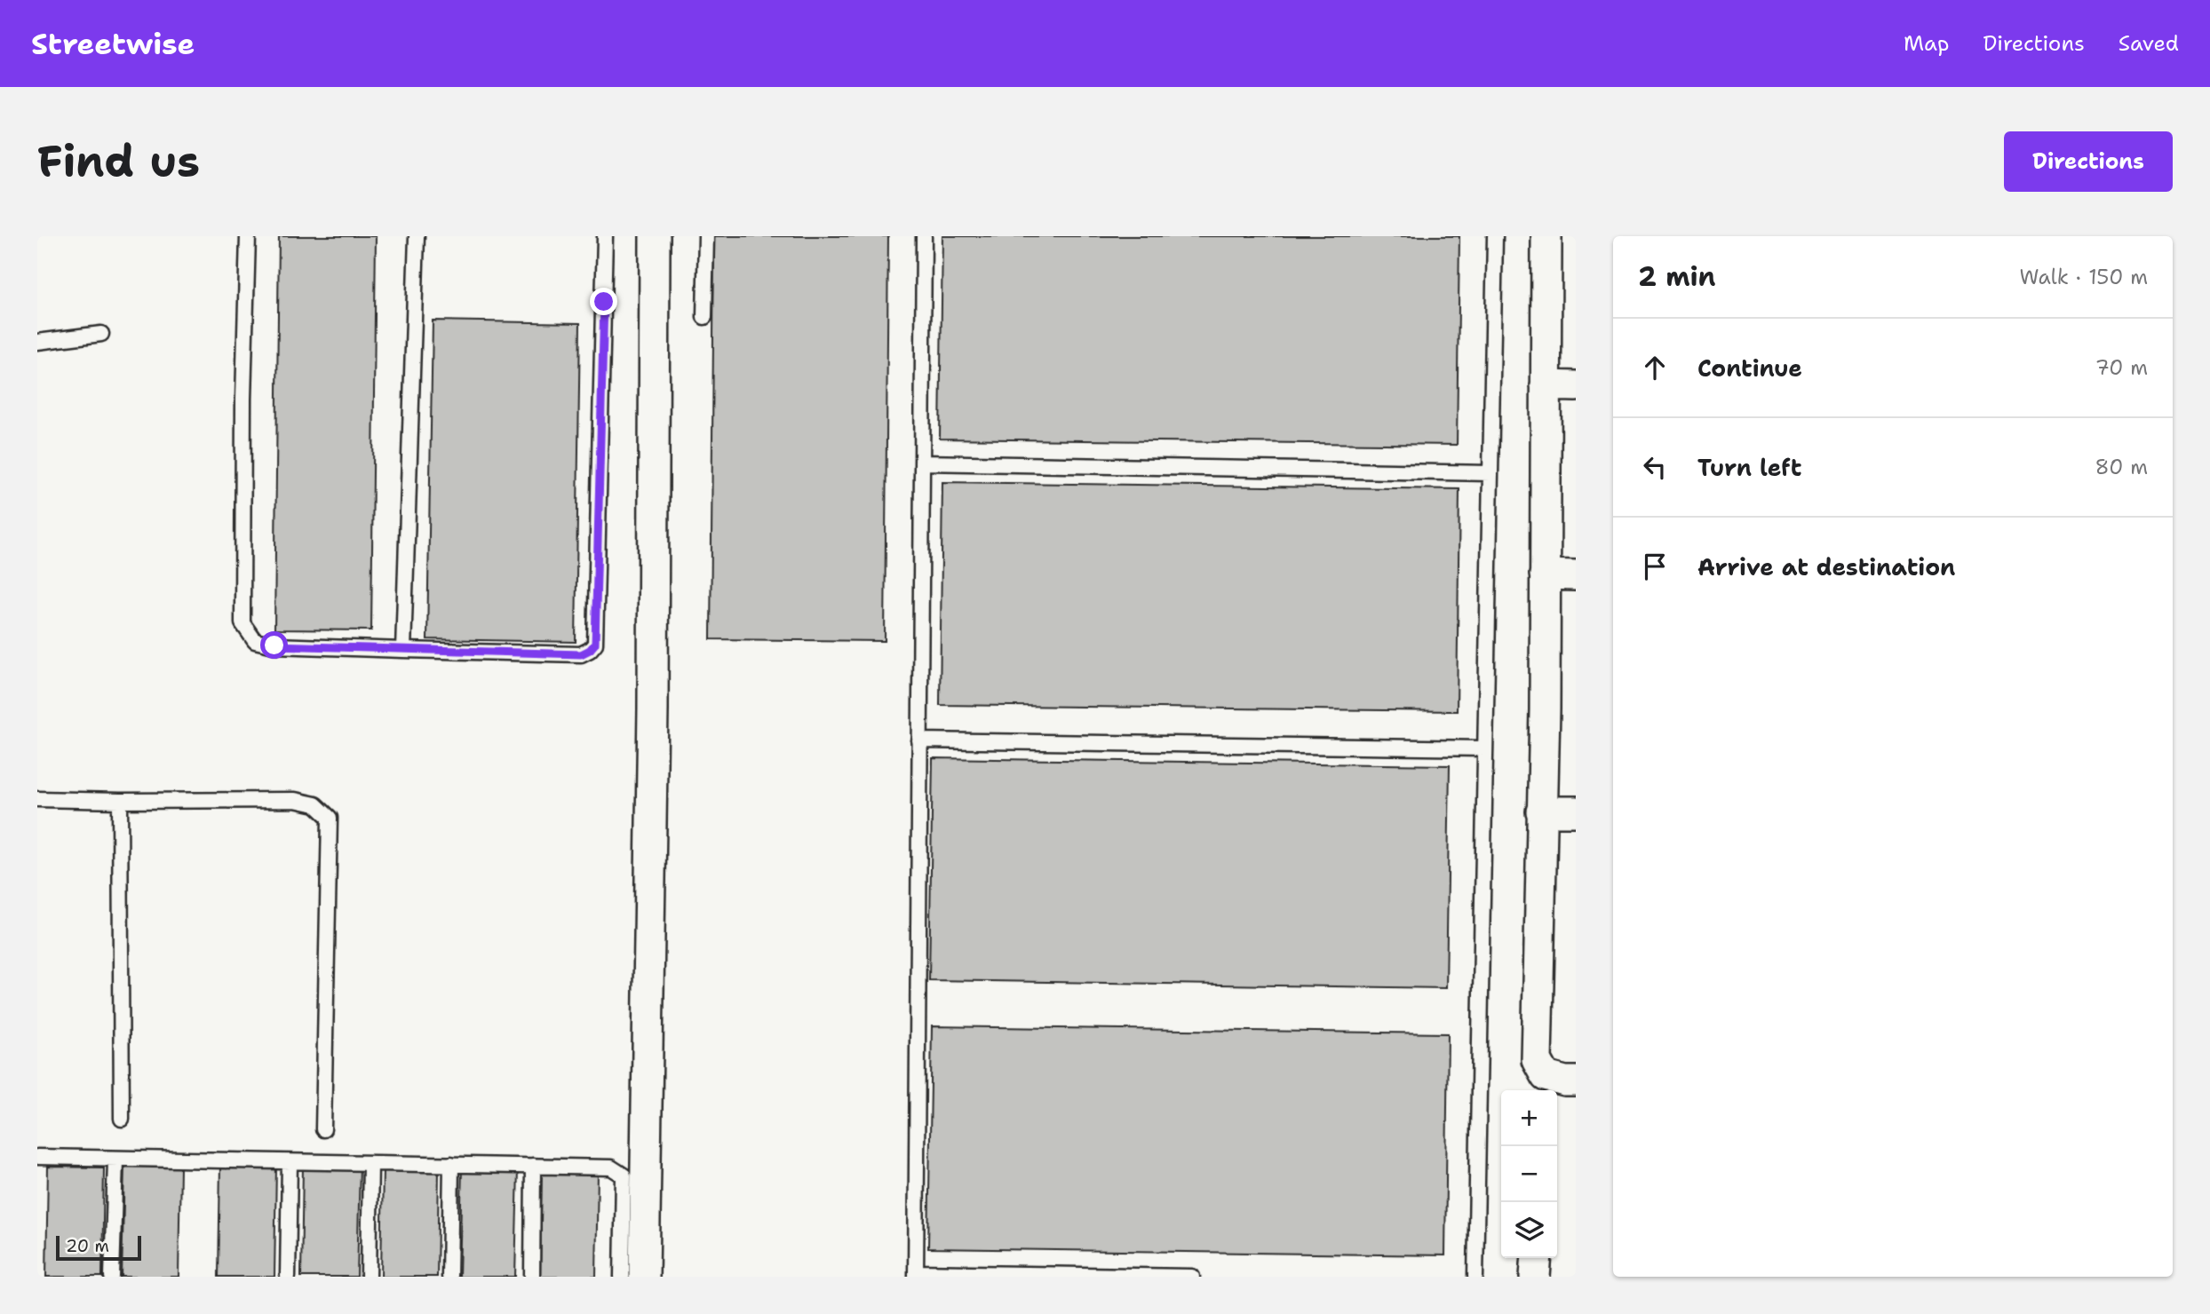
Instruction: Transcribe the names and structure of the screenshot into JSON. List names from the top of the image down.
{
  "scale_bar": "20 m",
  "page": {
    "header": "Streetwise",
    "nav": ["Map", "Directions", "Saved"],
    "buttons": "Directions",
    "title": "Find us",
    "heading": ["2 min", "Walk · 150 m"],
    "list": [
      ["Continue", "70 m"],
      ["Turn left", "80 m"],
      "Arrive at destination"
    ],
    "map_buttons": ["+", "−"],
    "scale": "20 m"
  }
}
